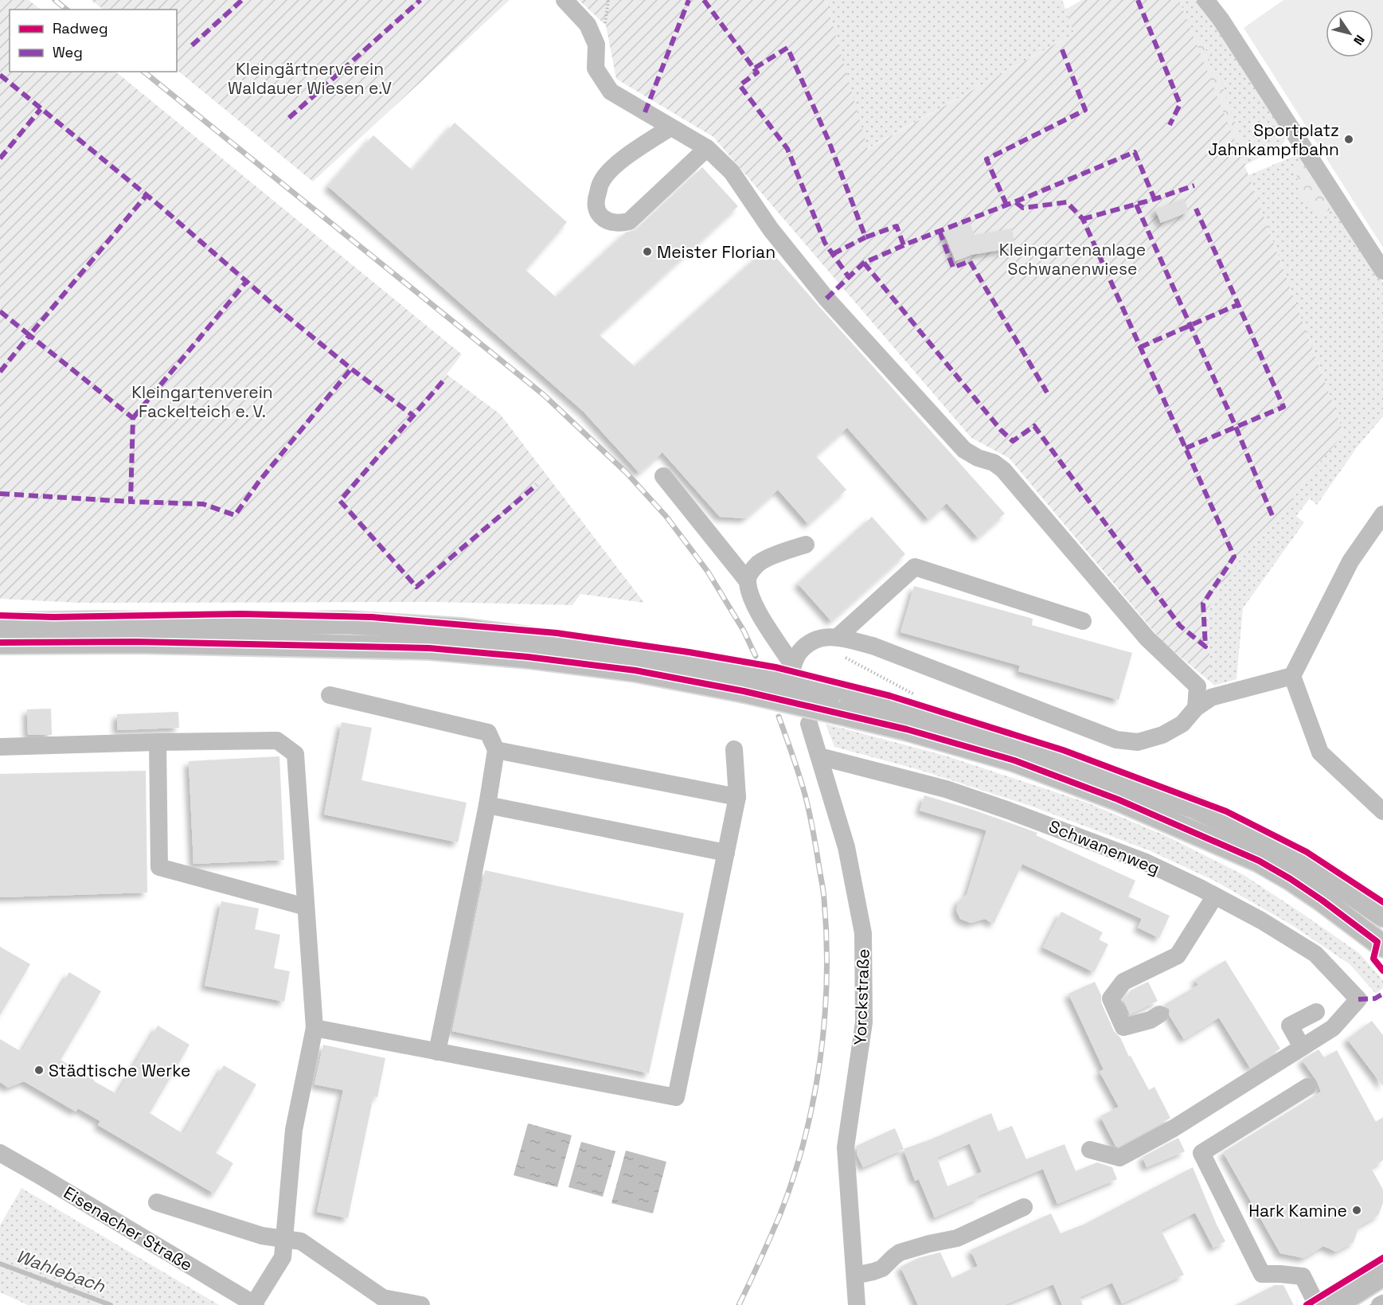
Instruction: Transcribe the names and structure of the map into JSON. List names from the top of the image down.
{
  "streets": {
    "street": ["Schwanenweg", "Yorckstraße", "Eisenacher Straße"]
  },
  "crossings": [
    ["Schwanenweg", "Yorckstraße"]
  ],
  "water": ["Wahlebach"],
  "parks": ["Kleingärtnerverein Waldauer Wiesen e.V", "Kleingartenanlage Schwanenwiese", "Kleingartenverein Fackelteich e. V."],
  "places": [
    "Sportplatz Jahnkampfbahn",
    "Meister Florian",
    "Städtische Werke",
    "Hark Kamine"
  ],
  "legend": ["Radweg", "Weg"],
  "north": "bottom right"
}
